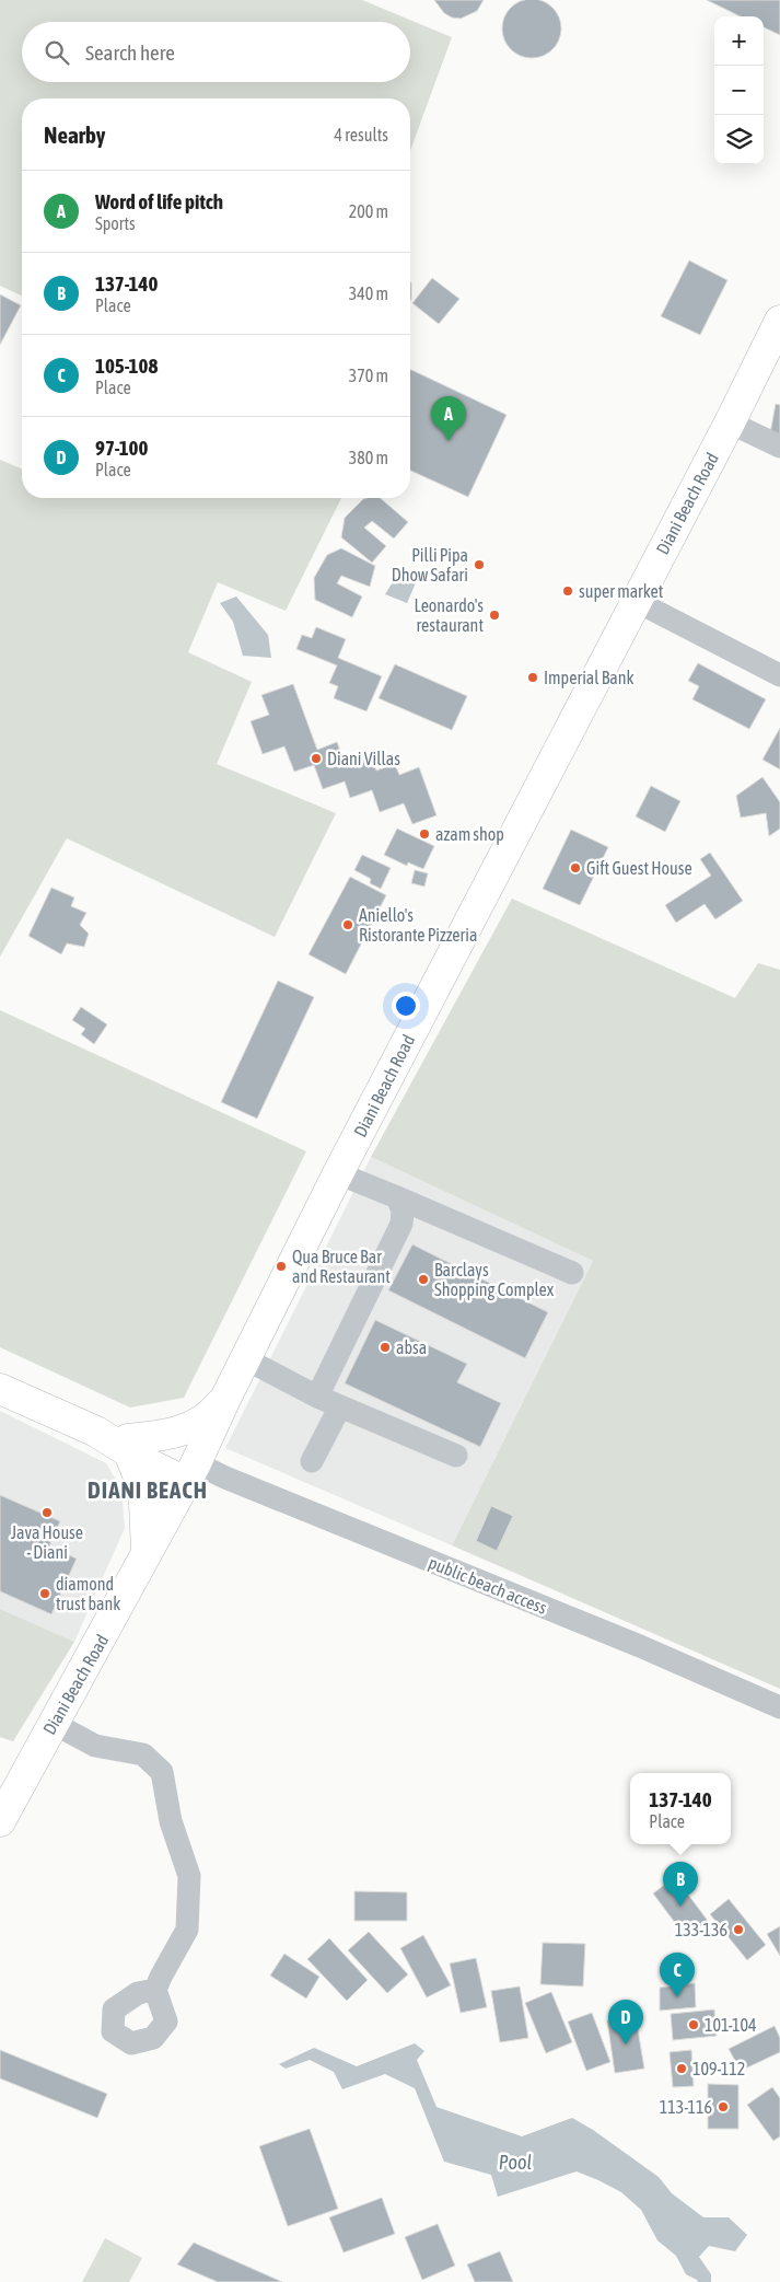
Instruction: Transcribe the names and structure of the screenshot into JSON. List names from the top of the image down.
{
  "streets": {
    "main road": ["Diani Beach Road"],
    "street": ["public beach access"]
  },
  "crossings": [
    ["Diani Beach Road", "public beach access"]
  ],
  "districts": ["DIANI BEACH"],
  "water": ["Pool"],
  "places": [
    "Pilli Pipa Dhow Safari",
    "super market",
    "Leonardo's restaurant",
    "Imperial Bank",
    "Diani Villas",
    "azam shop",
    "Gift Guest House",
    "Aniello's Ristorante Pizzeria",
    "Qua Bruce Bar and Restaurant",
    "Barclays Shopping Complex",
    "absa",
    "Java House - Diani",
    "diamond trust bank",
    "133-136",
    "101-104",
    "109-112",
    "113-116"
  ],
  "page": {
    "map_buttons": ["+", "−"],
    "search": "Search here",
    "heading": ["Nearby", "4 results"],
    "list": [
      {
        "mark": "A",
        "name": "Word of life pitch",
        "note": "Sports",
        "value": "200 m"
      },
      {
        "mark": "B",
        "name": "137-140",
        "note": "Place",
        "value": "340 m"
      },
      {
        "mark": "C",
        "name": "105-108",
        "note": "Place",
        "value": "370 m"
      },
      {
        "mark": "D",
        "name": "97-100",
        "note": "Place",
        "value": "380 m"
      }
    ],
    "pins": [
      "A",
      "B",
      "C",
      "D"
    ],
    "popup": ["137-140", "Place"]
  }
}
